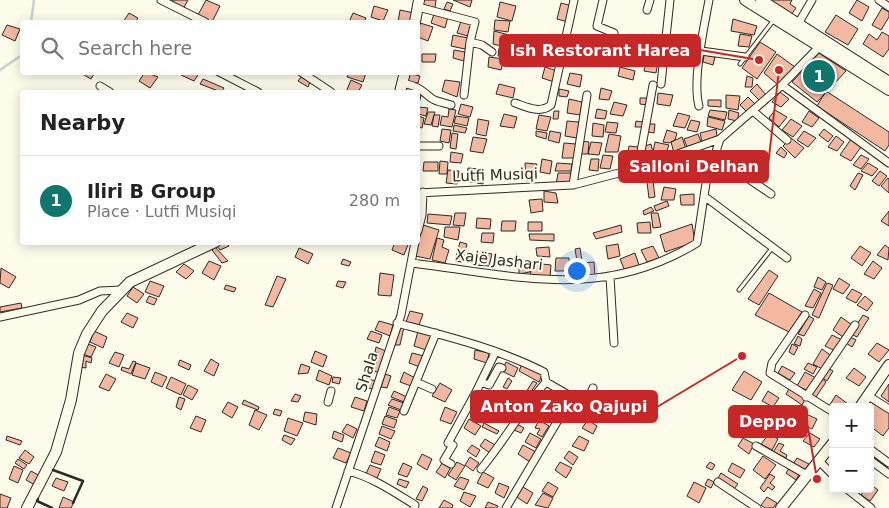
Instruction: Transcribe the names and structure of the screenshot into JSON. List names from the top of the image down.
{
  "streets": {
    "street": ["Lutfi Musiqi", "Xajë Jashari", "Shala"]
  },
  "crossings": [
    ["Lutfi Musiqi", "Xajë Jashari"],
    ["Xajë Jashari", "Shala"]
  ],
  "places": [
    "Ish Restorant Harea",
    "Salloni Delhan",
    "Anton Zako Qajupi",
    "Deppo"
  ],
  "page": {
    "search": "Search here",
    "pins": "1",
    "heading": "Nearby",
    "list": [
      {
        "mark": "1",
        "name": "Iliri B Group",
        "note": "Place · Lutfi Musiqi",
        "value": "280 m"
      }
    ],
    "map_buttons": ["+", "−"]
  }
}
